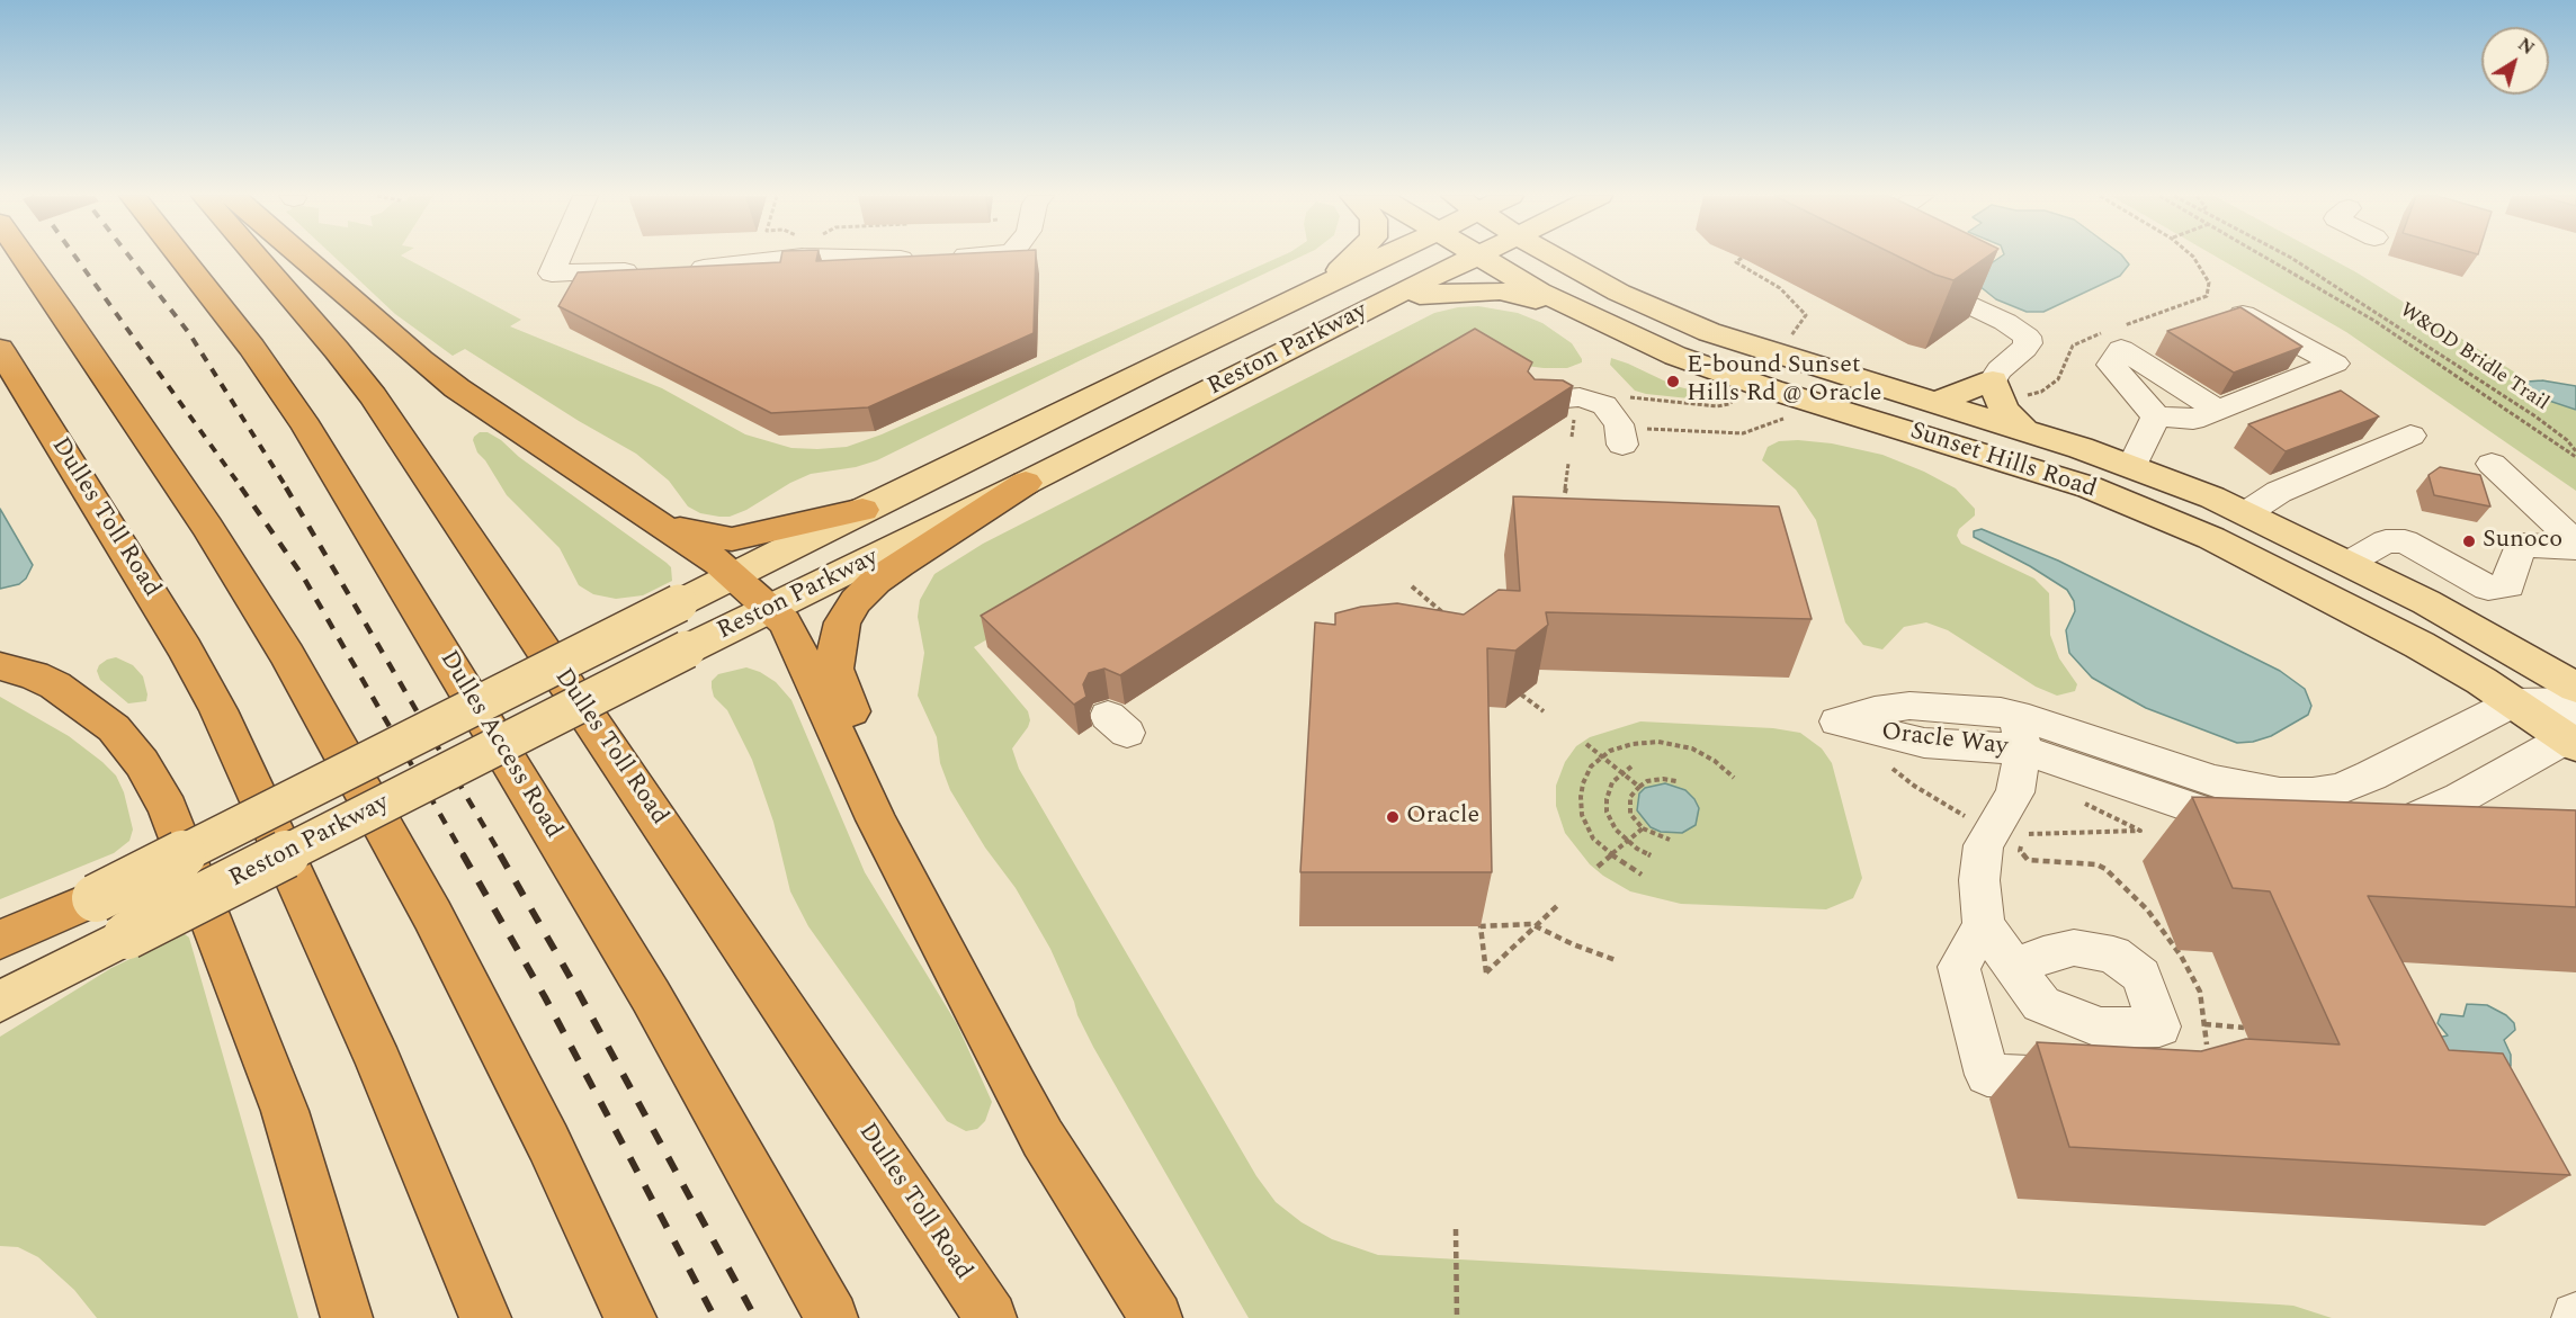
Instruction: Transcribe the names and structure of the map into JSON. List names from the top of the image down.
{
  "streets": {
    "highway": ["Dulles Toll Road", "Dulles Access Road"],
    "main road": ["Reston Parkway", "Sunset Hills Road"],
    "street": ["Oracle Way"],
    "path": ["W&OD Bridle Trail"]
  },
  "crossings": [
    ["Sunset Hills Road", "Oracle Way"]
  ],
  "places": ["E-bound Sunset Hills Rd @ Oracle", "Sunoco", "Oracle"],
  "north": "top right"
}
